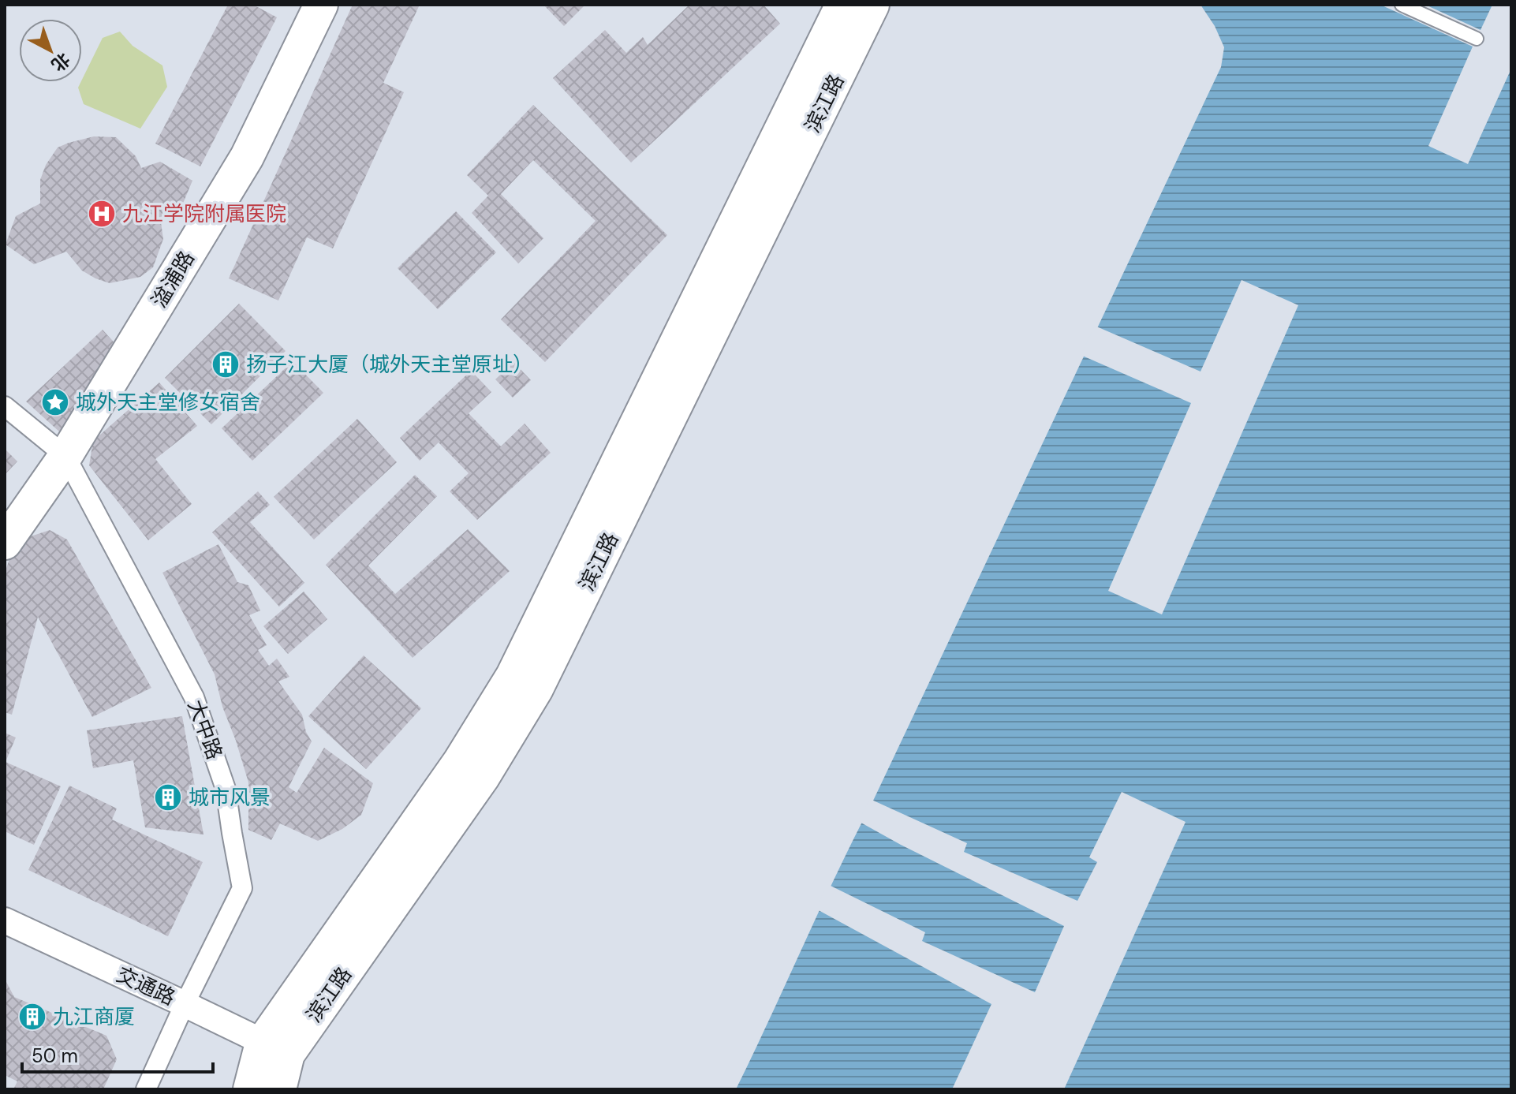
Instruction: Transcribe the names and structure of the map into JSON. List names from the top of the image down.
{
  "streets": {
    "main road": ["滨江路"],
    "street": ["湓浦路", "大中路", "交通路"]
  },
  "crossings": [
    ["滨江路", "交通路"],
    ["湓浦路", "大中路"],
    ["大中路", "交通路"]
  ],
  "places": {
    "hospital": ["九江学院附属医院"],
    "building": ["扬子江大厦（城外天主堂原址）", "城市风景", "九江商厦"],
    "place": ["城外天主堂修女宿舍"]
  },
  "scale_bar": "50 m",
  "north": "bottom right"
}
